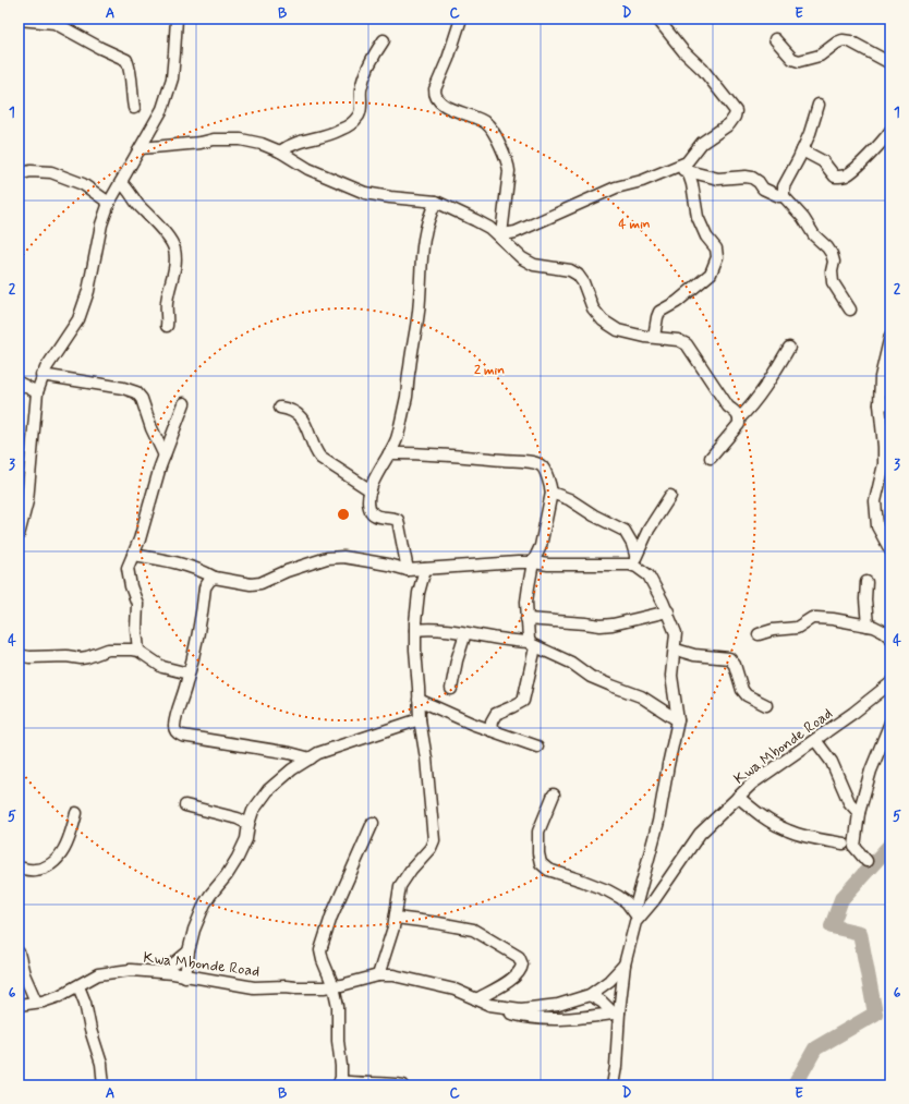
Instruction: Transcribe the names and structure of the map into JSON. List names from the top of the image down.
{
  "streets": {
    "street": ["Kwa Mbonde Road"]
  },
  "grid": {
    "columns": [
      "A",
      "B",
      "C",
      "D",
      "E"
    ],
    "rows": [
      "1",
      "2",
      "3",
      "4",
      "5",
      "6"
    ]
  },
  "rings": ["4 min", "2 min"]
}
